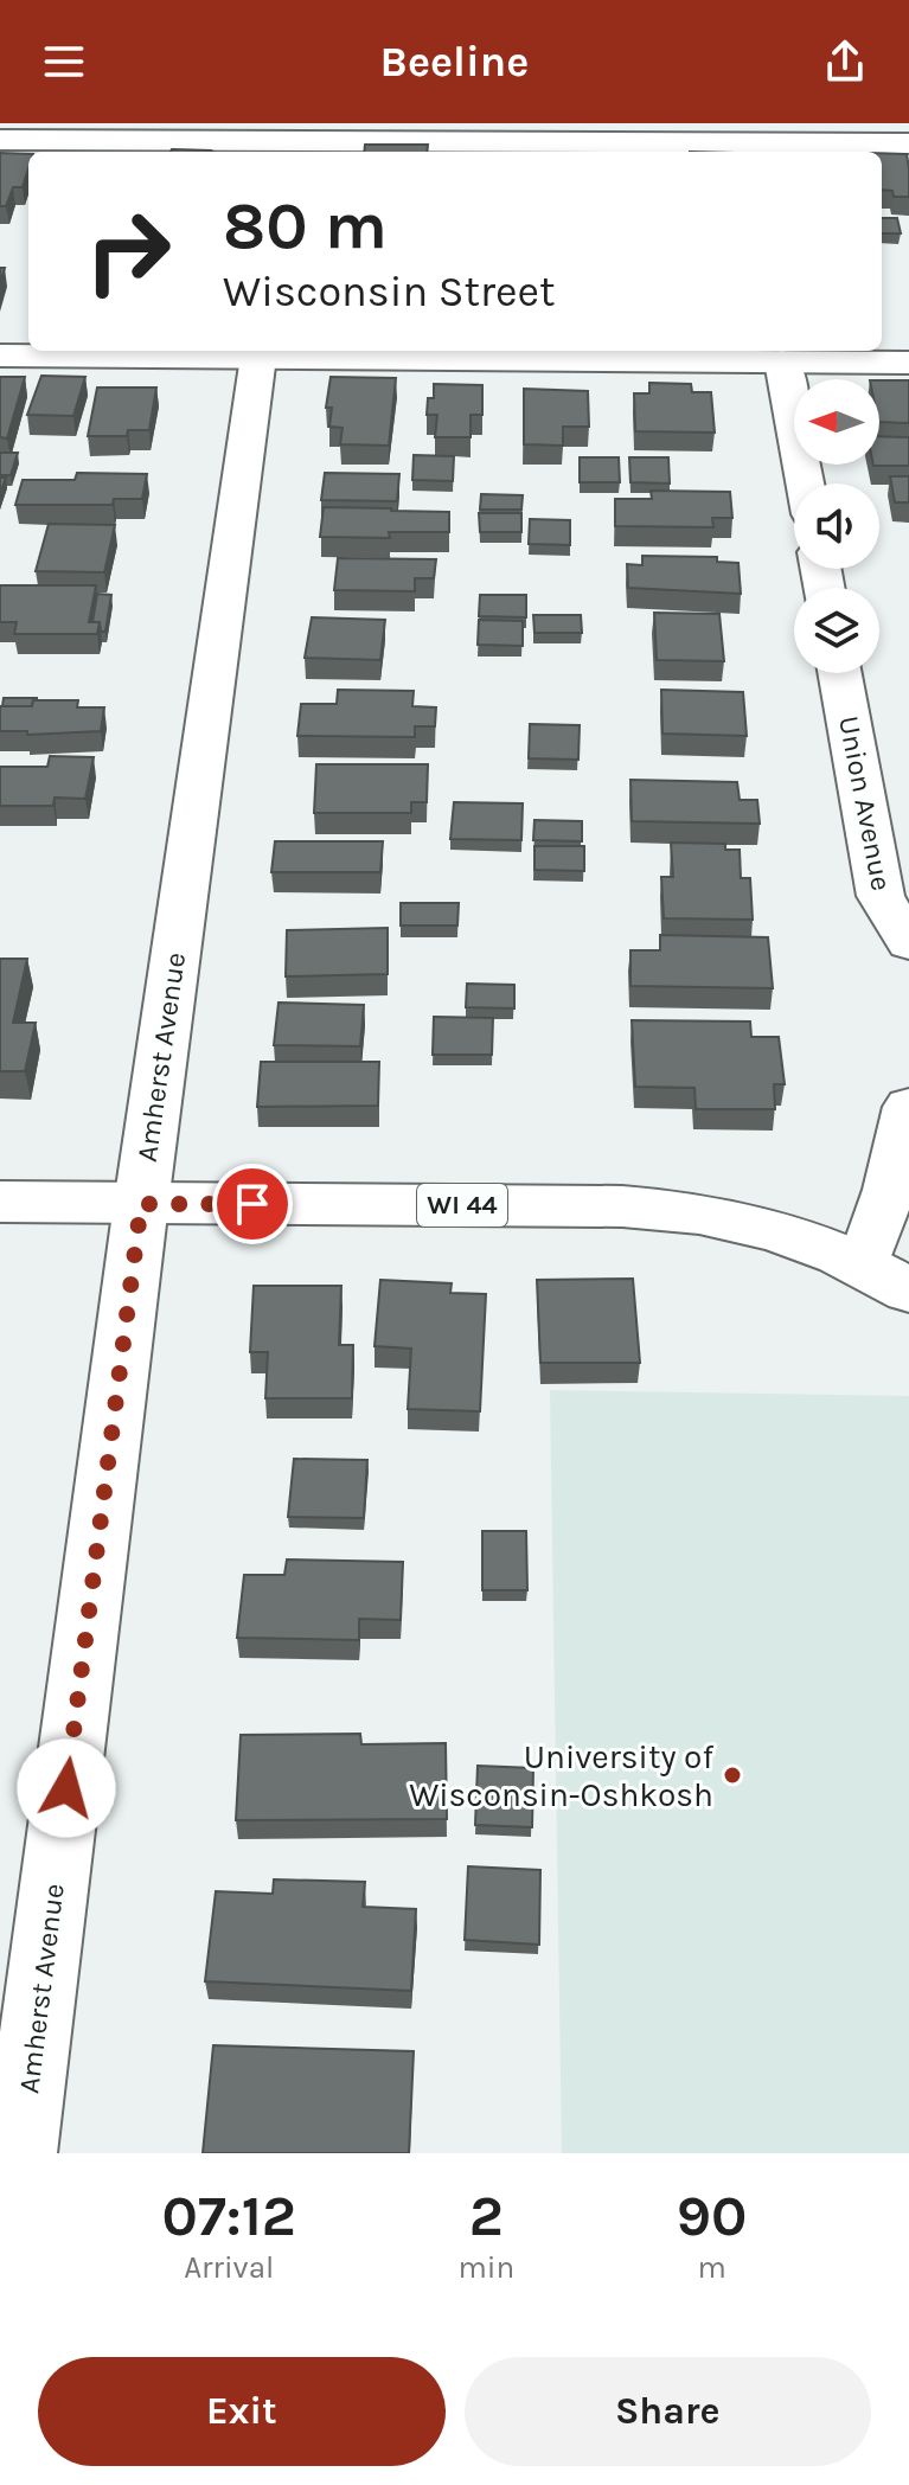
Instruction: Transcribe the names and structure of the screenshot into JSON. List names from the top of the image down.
{
  "streets": {
    "street": ["Union Avenue", "Amherst Avenue", "WI 44"]
  },
  "crossings": [
    ["Amherst Avenue", "WI 44"]
  ],
  "places": ["University of Wisconsin-Oshkosh"],
  "north": "left",
  "page": {
    "header": "Beeline",
    "turn": ["80 m", "Wisconsin Street"],
    "eta": [
      "07:12",
      "Arrival",
      "2",
      "min",
      "90",
      "m"
    ],
    "buttons": ["Exit", "Share"]
  }
}
